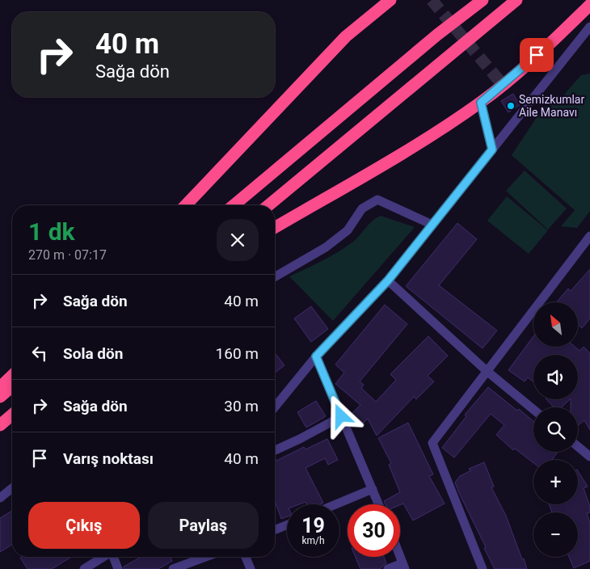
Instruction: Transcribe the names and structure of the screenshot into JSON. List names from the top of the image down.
{
  "places": ["Semizkumlar Aile Manavı"],
  "north": "top left",
  "page": {
    "turn": ["40 m", "Sağa dön"],
    "heading": ["1 dk", "270 m · 07:17"],
    "list": [
      {
        "name": "Sağa dön",
        "value": "40 m"
      },
      {
        "name": "Sola dön",
        "value": "160 m"
      },
      {
        "name": "Sağa dön",
        "value": "30 m"
      },
      {
        "name": "Varış noktası",
        "value": "40 m"
      }
    ],
    "map_buttons": ["+", "−"],
    "buttons": ["Çıkış", "Paylaş"],
    "speed": "19 km/h",
    "limit": "30"
  }
}
